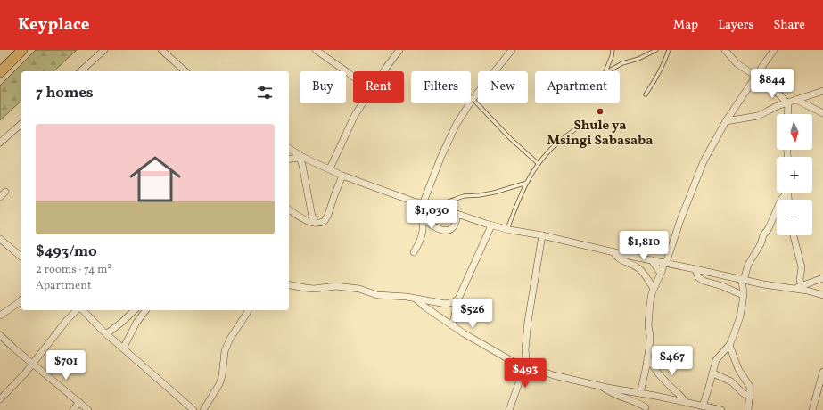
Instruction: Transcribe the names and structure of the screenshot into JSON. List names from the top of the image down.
{
  "places": ["Shule ya Msingi Sabasaba"],
  "north": "bottom",
  "page": {
    "header": "Keyplace",
    "nav": ["Map", "Layers", "Share"],
    "price": [
      "$844",
      "$1,030",
      "$1,810",
      "$526",
      "$467",
      "$701",
      "$493"
    ],
    "chip": [
      "Buy",
      "Rent",
      "Filters",
      "New",
      "Apartment"
    ],
    "heading": "7 homes",
    "map_buttons": ["+", "−"],
    "list": [
      {
        "name": "$493/mo",
        "note": "2 rooms · 74 m² · Apartment"
      }
    ]
  }
}
